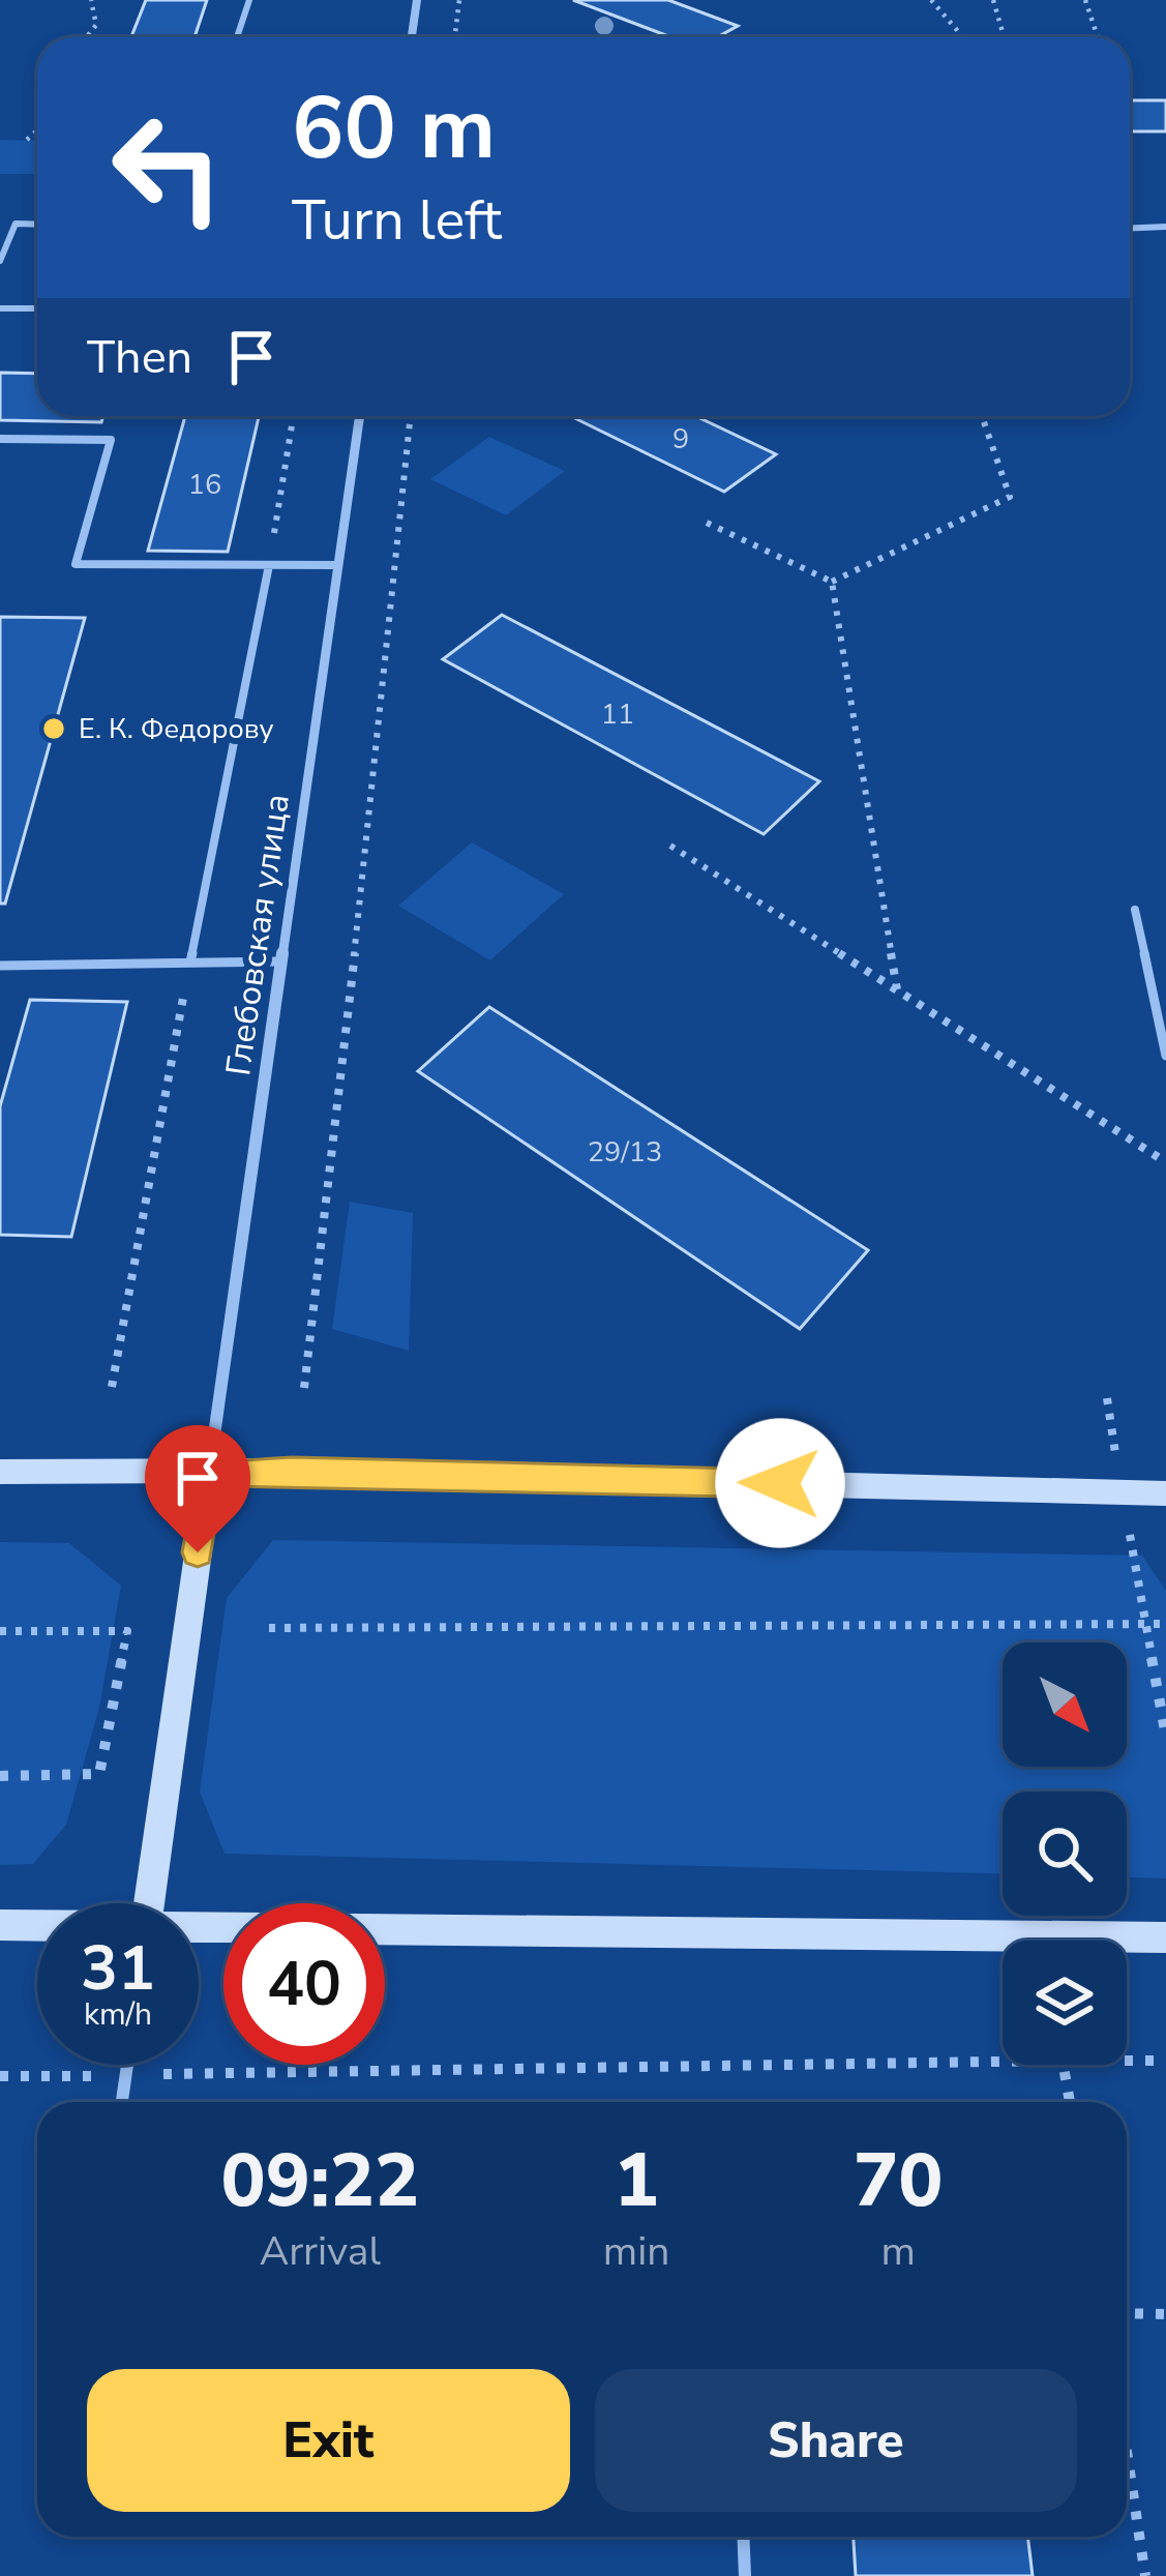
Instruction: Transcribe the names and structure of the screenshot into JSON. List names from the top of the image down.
{
  "streets": {
    "street": ["Глебовская улица"]
  },
  "places": ["Е. К. Федорову"],
  "house_numbers": [
    "9",
    "16",
    "11",
    "29/13"
  ],
  "north": "bottom right",
  "page": {
    "turn": ["60 m", "Turn left"],
    "then": "Then",
    "speed": "31 km/h",
    "limit": "40",
    "eta": [
      "09:22",
      "Arrival",
      "1",
      "min",
      "70",
      "m"
    ],
    "buttons": ["Exit", "Share"]
  }
}
